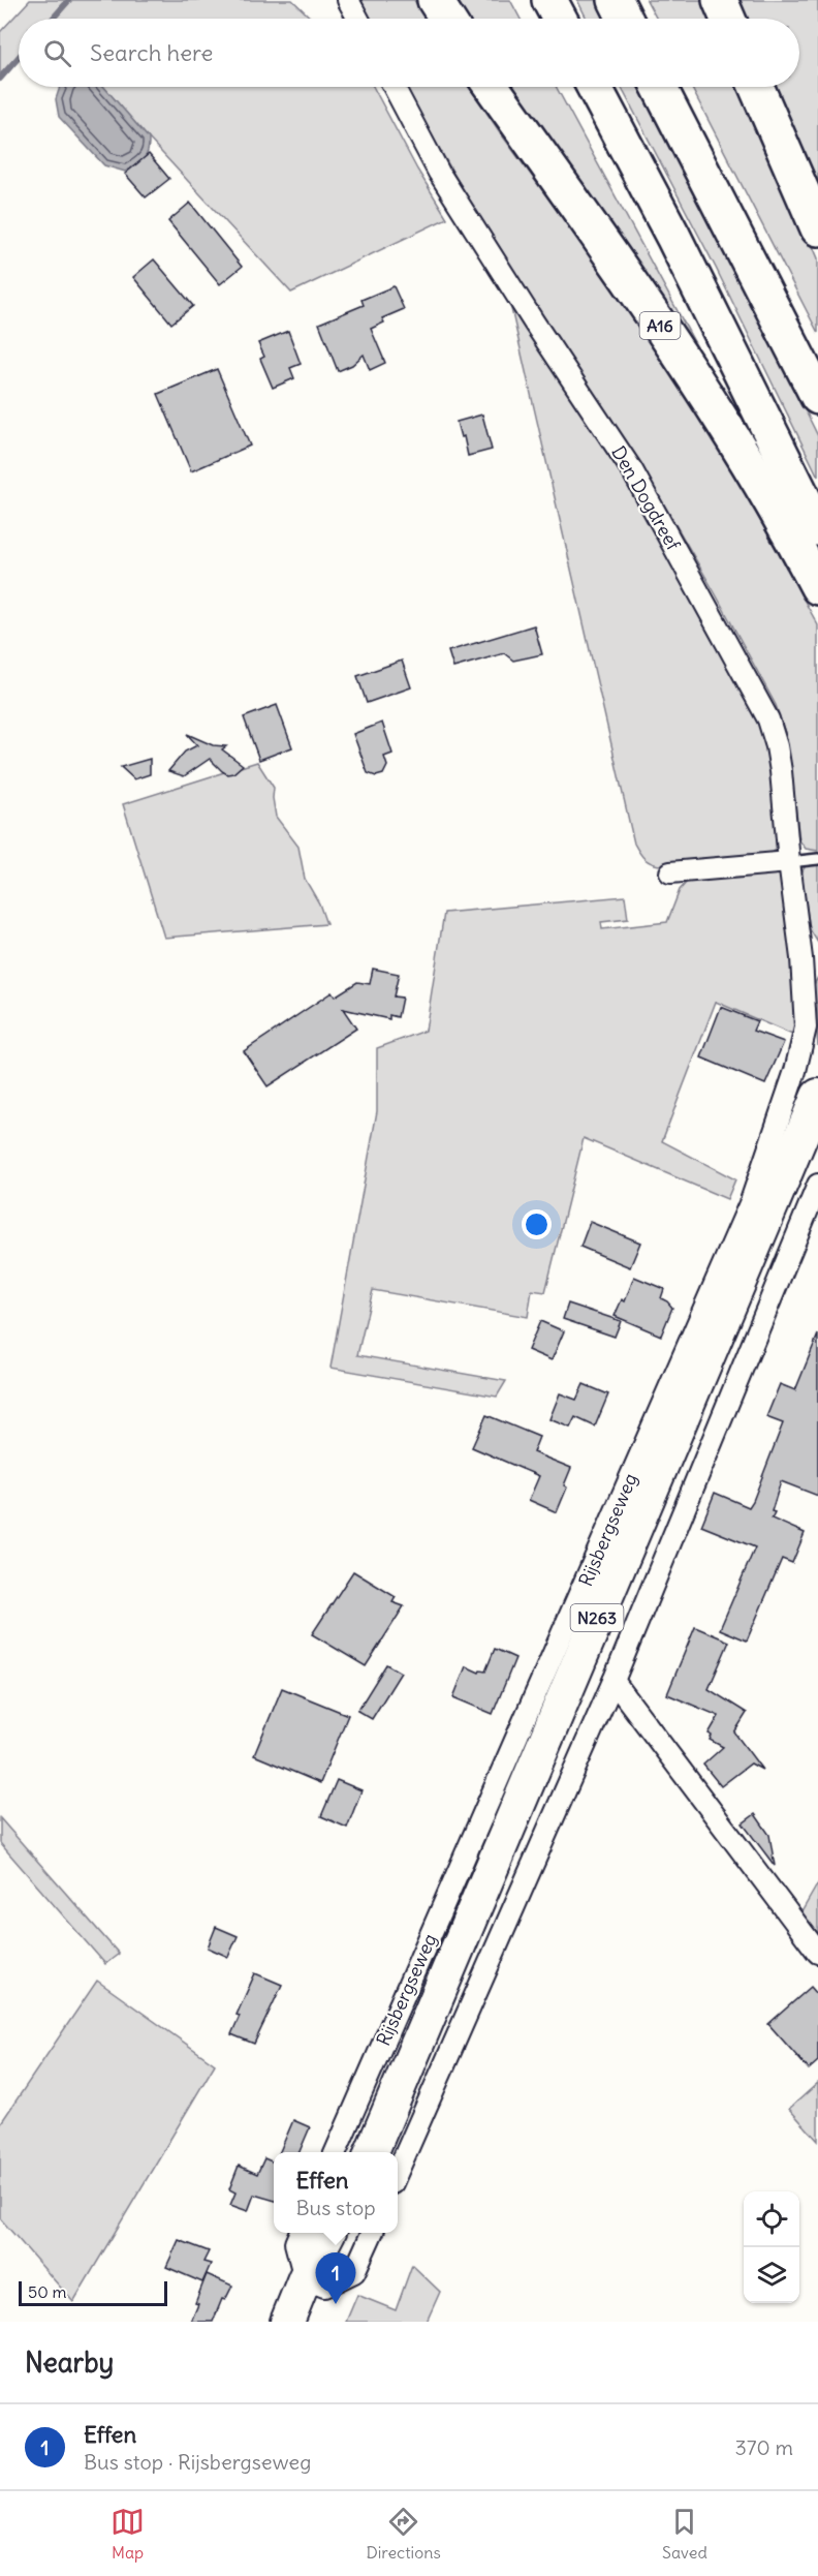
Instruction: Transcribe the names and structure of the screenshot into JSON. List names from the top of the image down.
{
  "streets": {
    "highway": ["A16"],
    "main road": ["Rijsbergseweg", "N263"],
    "street": ["Den Dogdreef"]
  },
  "crossings": [
    ["Den Dogdreef", "Rijsbergseweg"]
  ],
  "scale_bar": "50 m",
  "page": {
    "search": "Search here",
    "popup": ["Effen", "Bus stop"],
    "pins": "1",
    "scale": "50 m",
    "heading": "Nearby",
    "list": [
      {
        "mark": "1",
        "name": "Effen",
        "note": "Bus stop · Rijsbergseweg",
        "value": "370 m"
      }
    ],
    "nav": ["Map", "Directions", "Saved"]
  }
}
